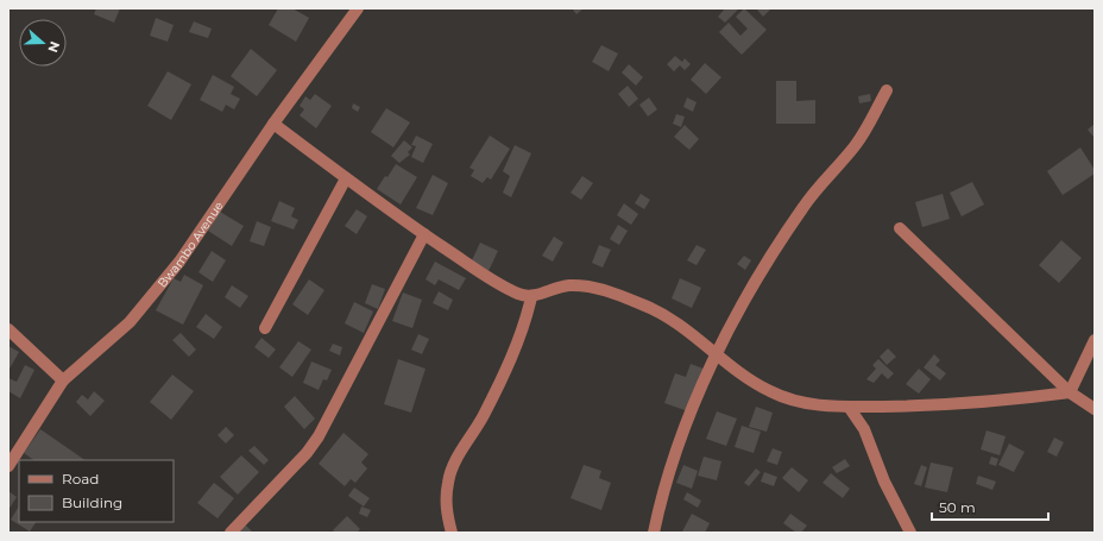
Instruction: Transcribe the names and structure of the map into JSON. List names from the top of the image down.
{
  "streets": {
    "street": ["Bwambo Avenue"]
  },
  "legend": ["Road", "Building"],
  "scale_bar": "50 m",
  "north": "right"
}
